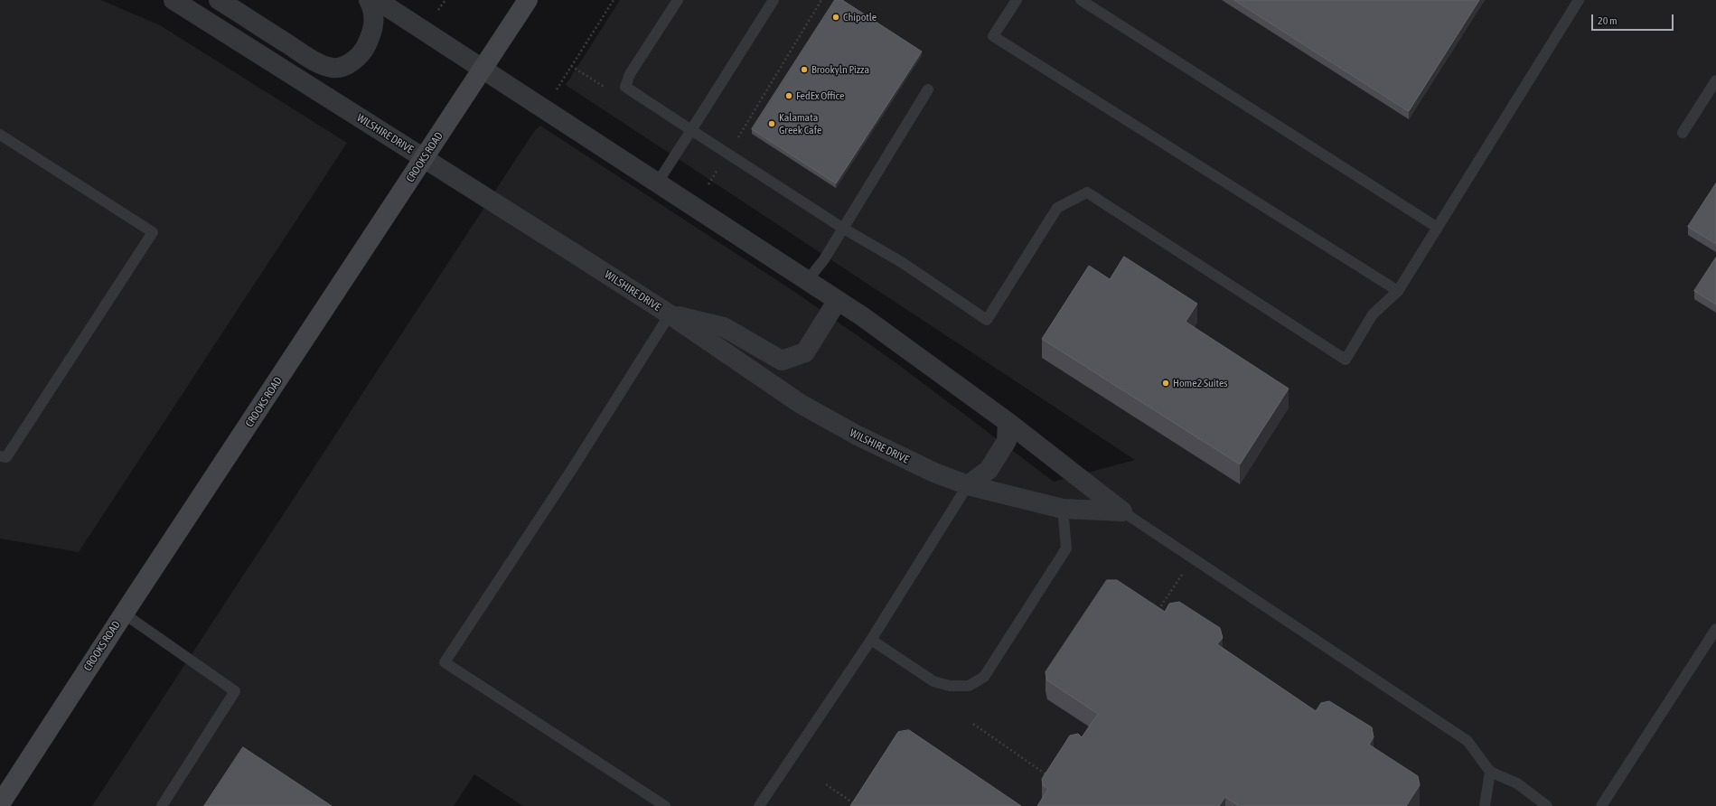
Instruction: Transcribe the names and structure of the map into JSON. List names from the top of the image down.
{
  "streets": {
    "main road": ["CROOKS ROAD"],
    "street": ["WILSHIRE DRIVE"]
  },
  "crossings": [
    ["WILSHIRE DRIVE", "CROOKS ROAD"]
  ],
  "places": [
    "Chipotle",
    "Brookyln Pizza",
    "FedEx Office",
    "Kalamata Greek Cafe",
    "Home2 Suites"
  ],
  "scale_bar": "20 m"
}
